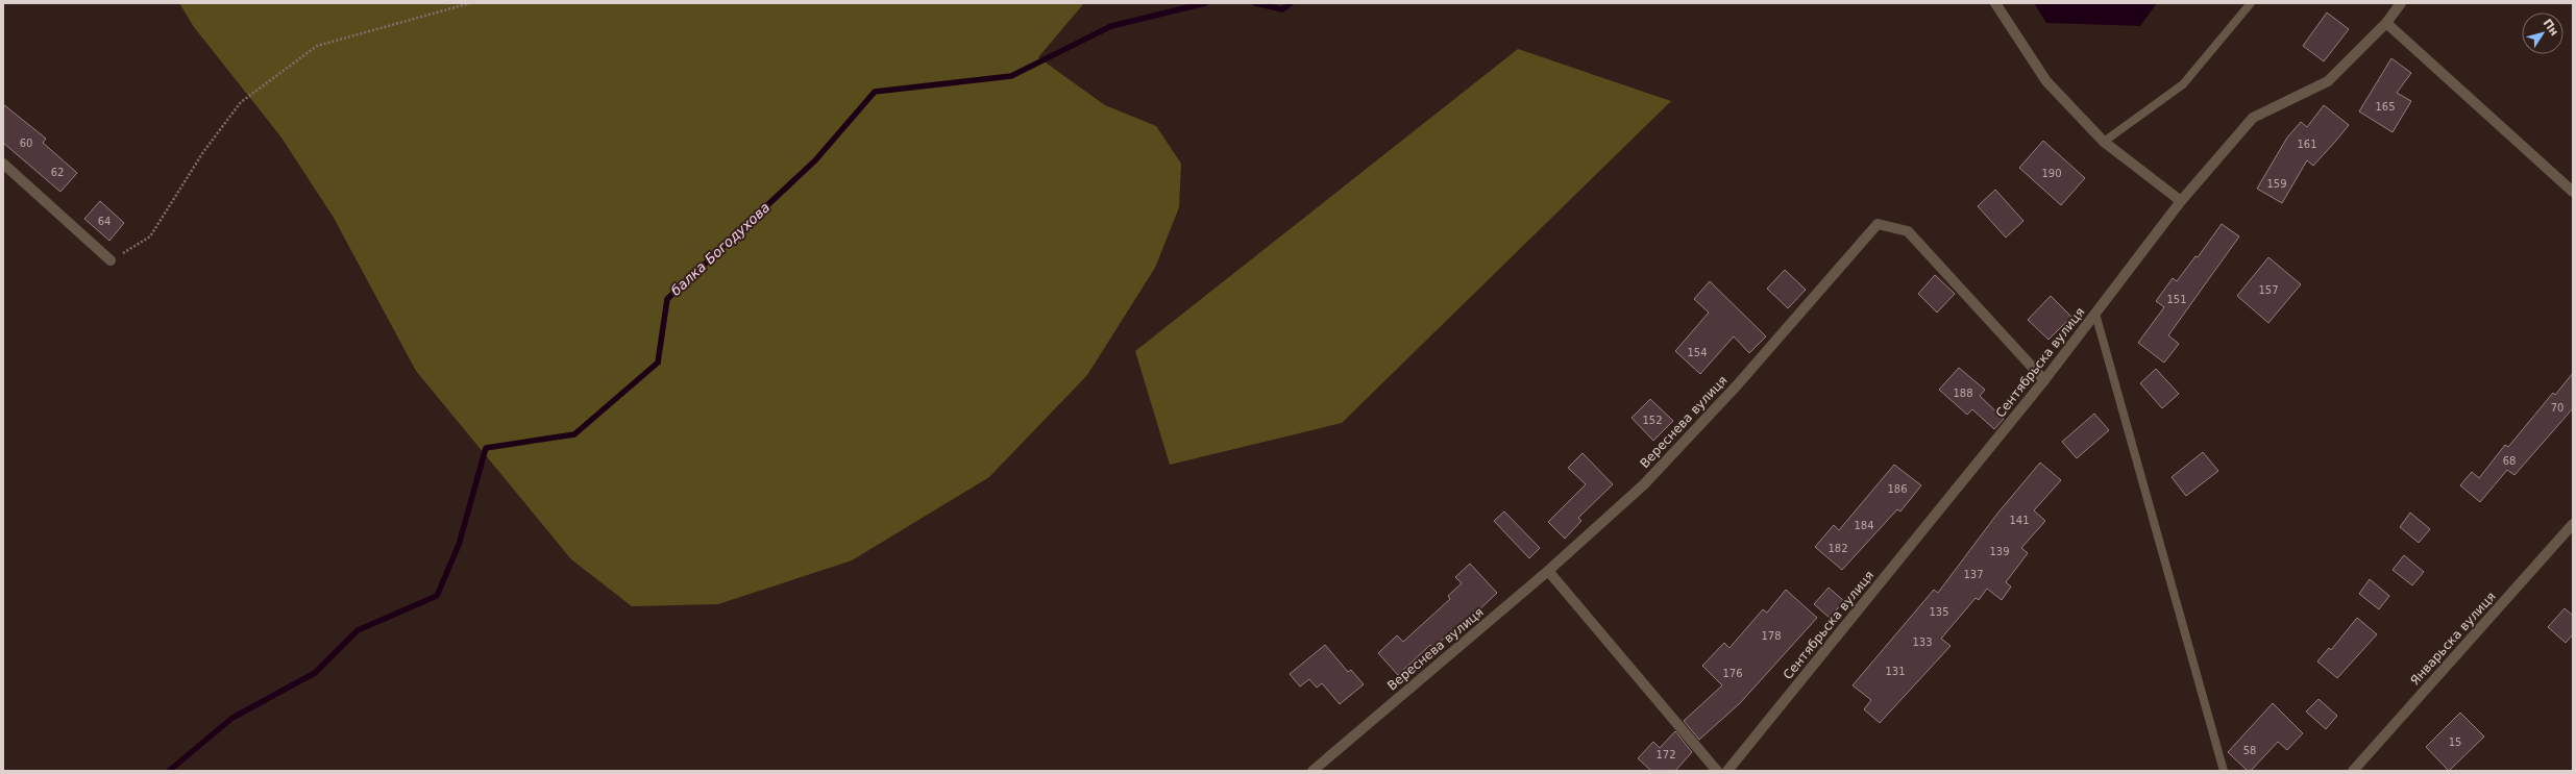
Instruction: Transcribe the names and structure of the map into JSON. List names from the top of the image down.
{
  "streets": {
    "street": ["Сентябрьска вулиця", "Вереснева вулиця", "Январьска вулиця"]
  },
  "crossings": [
    ["Сентябрьска вулиця", "Вереснева вулиця"]
  ],
  "water": ["балка Богодухова"],
  "house_numbers": [
    "165",
    "60",
    "161",
    "62",
    "190",
    "159",
    "64",
    "157",
    "151",
    "154",
    "188",
    "70",
    "152",
    "68",
    "186",
    "141",
    "184",
    "182",
    "139",
    "137",
    "135",
    "178",
    "133",
    "131",
    "176",
    "15",
    "58",
    "172"
  ],
  "north": "top right"
}
